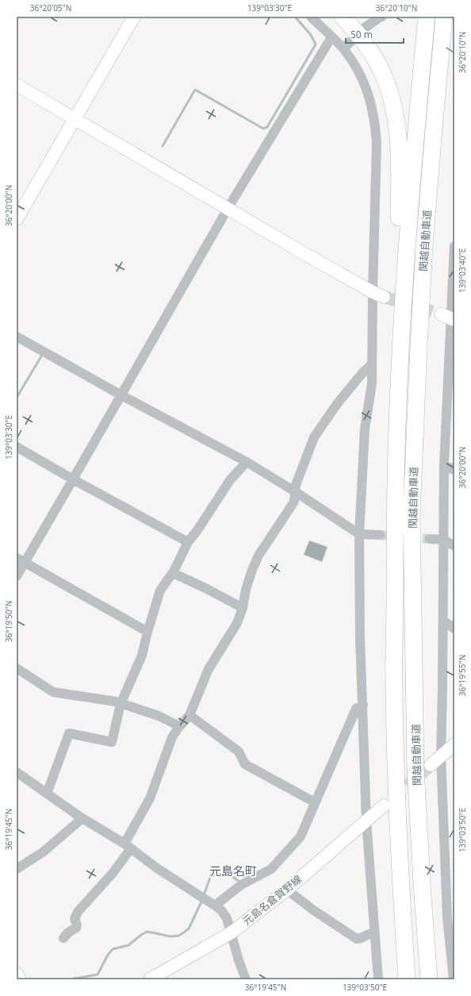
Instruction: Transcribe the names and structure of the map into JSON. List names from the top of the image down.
{
  "streets": {
    "highway": ["関越自動車道"],
    "street": ["元島名倉賀野線"]
  },
  "districts": ["元島名町"],
  "scale_bar": "50 m",
  "coordinates": [
    "36°20'05\"N",
    "139°03'30\"E",
    "36°20'10\"N",
    "36°20'00\"N",
    "139°03'40\"E",
    "36°19'50\"N",
    "36°19'55\"N",
    "36°19'45\"N",
    "139°03'50\"E"
  ]
}
